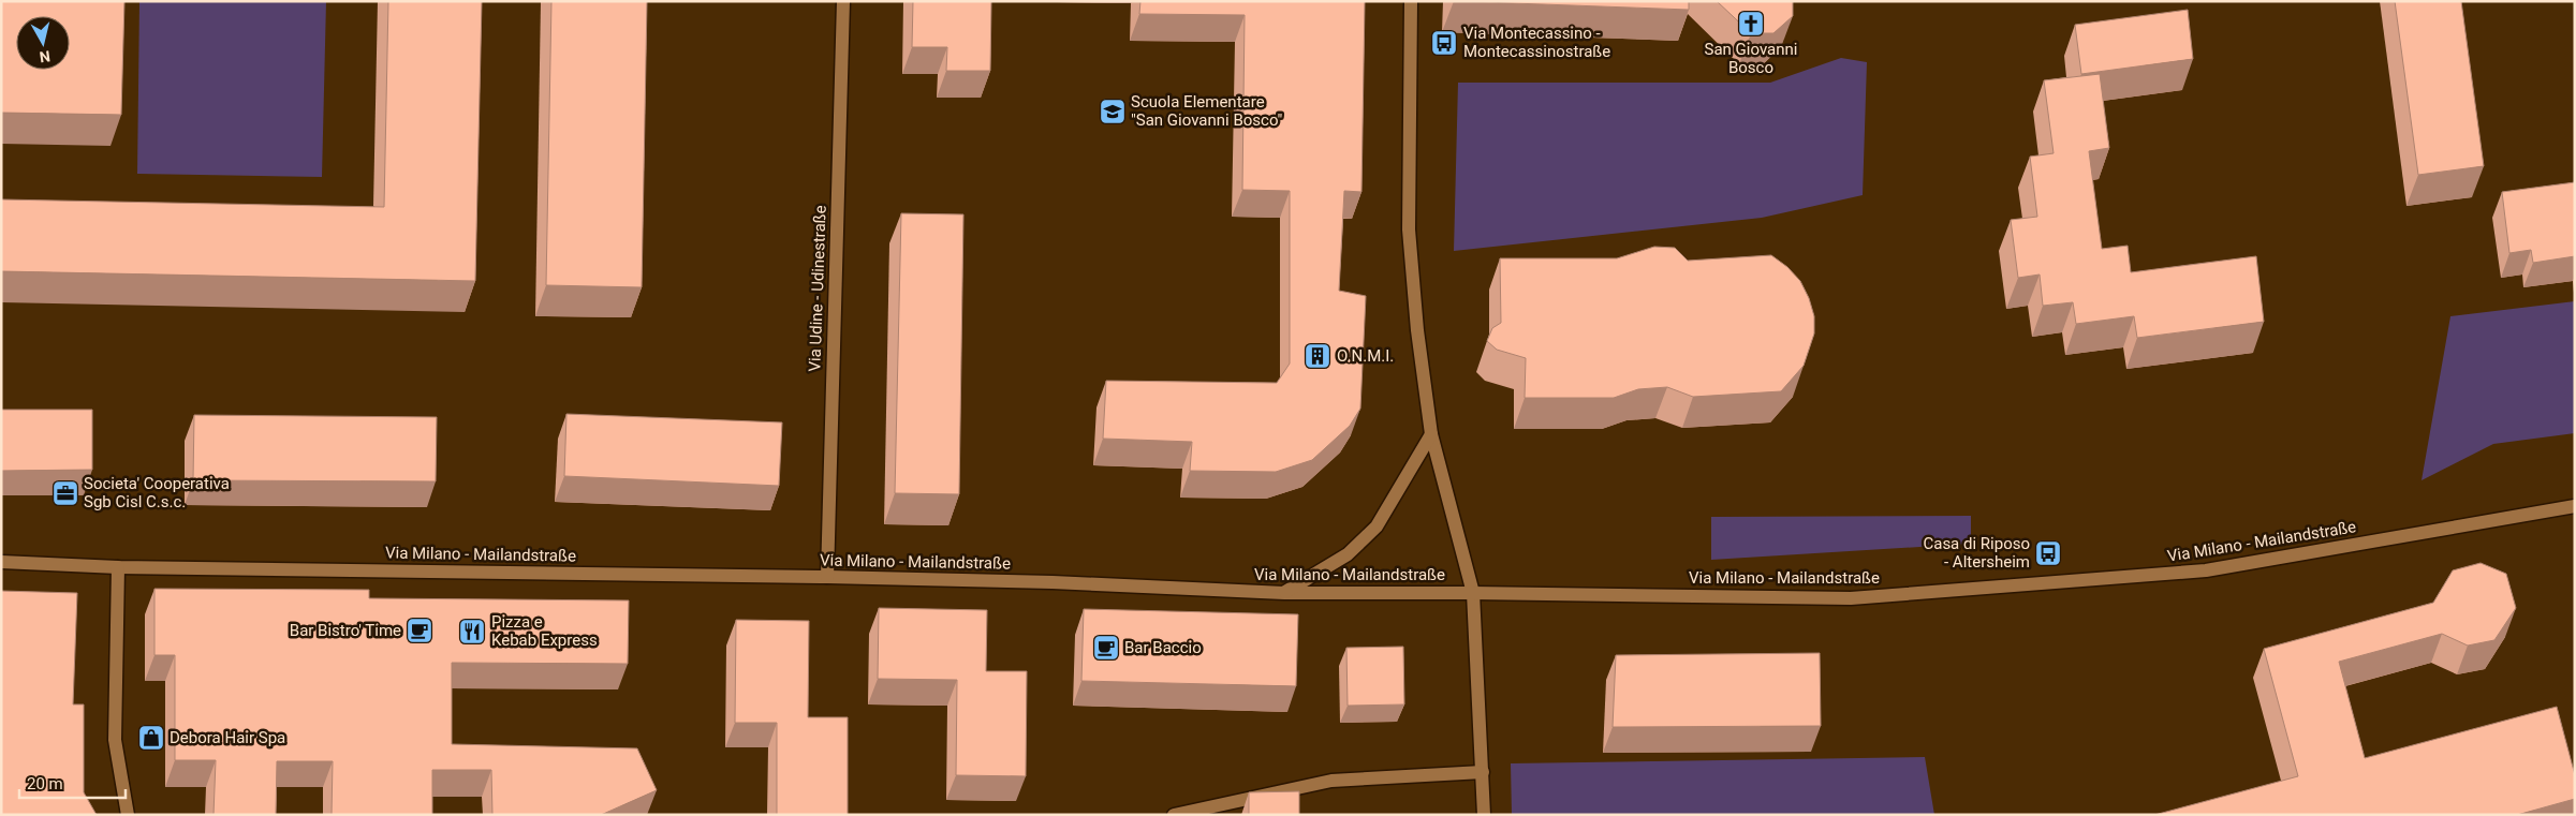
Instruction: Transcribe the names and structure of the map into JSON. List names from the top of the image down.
{
  "streets": {
    "street": ["Via Udine - Udinestraße", "Via Milano - Mailandstraße"]
  },
  "crossings": [
    ["Via Udine - Udinestraße", "Via Milano - Mailandstraße"]
  ],
  "places": {
    "church": ["San Giovanni Bosco"],
    "bus stop": ["Via Montecassino - Montecassinostraße", "Casa di Riposo - Altersheim"],
    "school or university": ["Scuola Elementare \"San Giovanni Bosco\""],
    "building": ["O.N.M.I."],
    "office": ["Societa' Cooperativa Sgb Cisl C.s.c."],
    "cafe": ["Bar Bistro' Time", "Bar Baccio"],
    "restaurant": ["Pizza e Kebab Express"],
    "shop": ["Debora Hair Spa"]
  },
  "scale_bar": "20 m",
  "north": "bottom"
}
